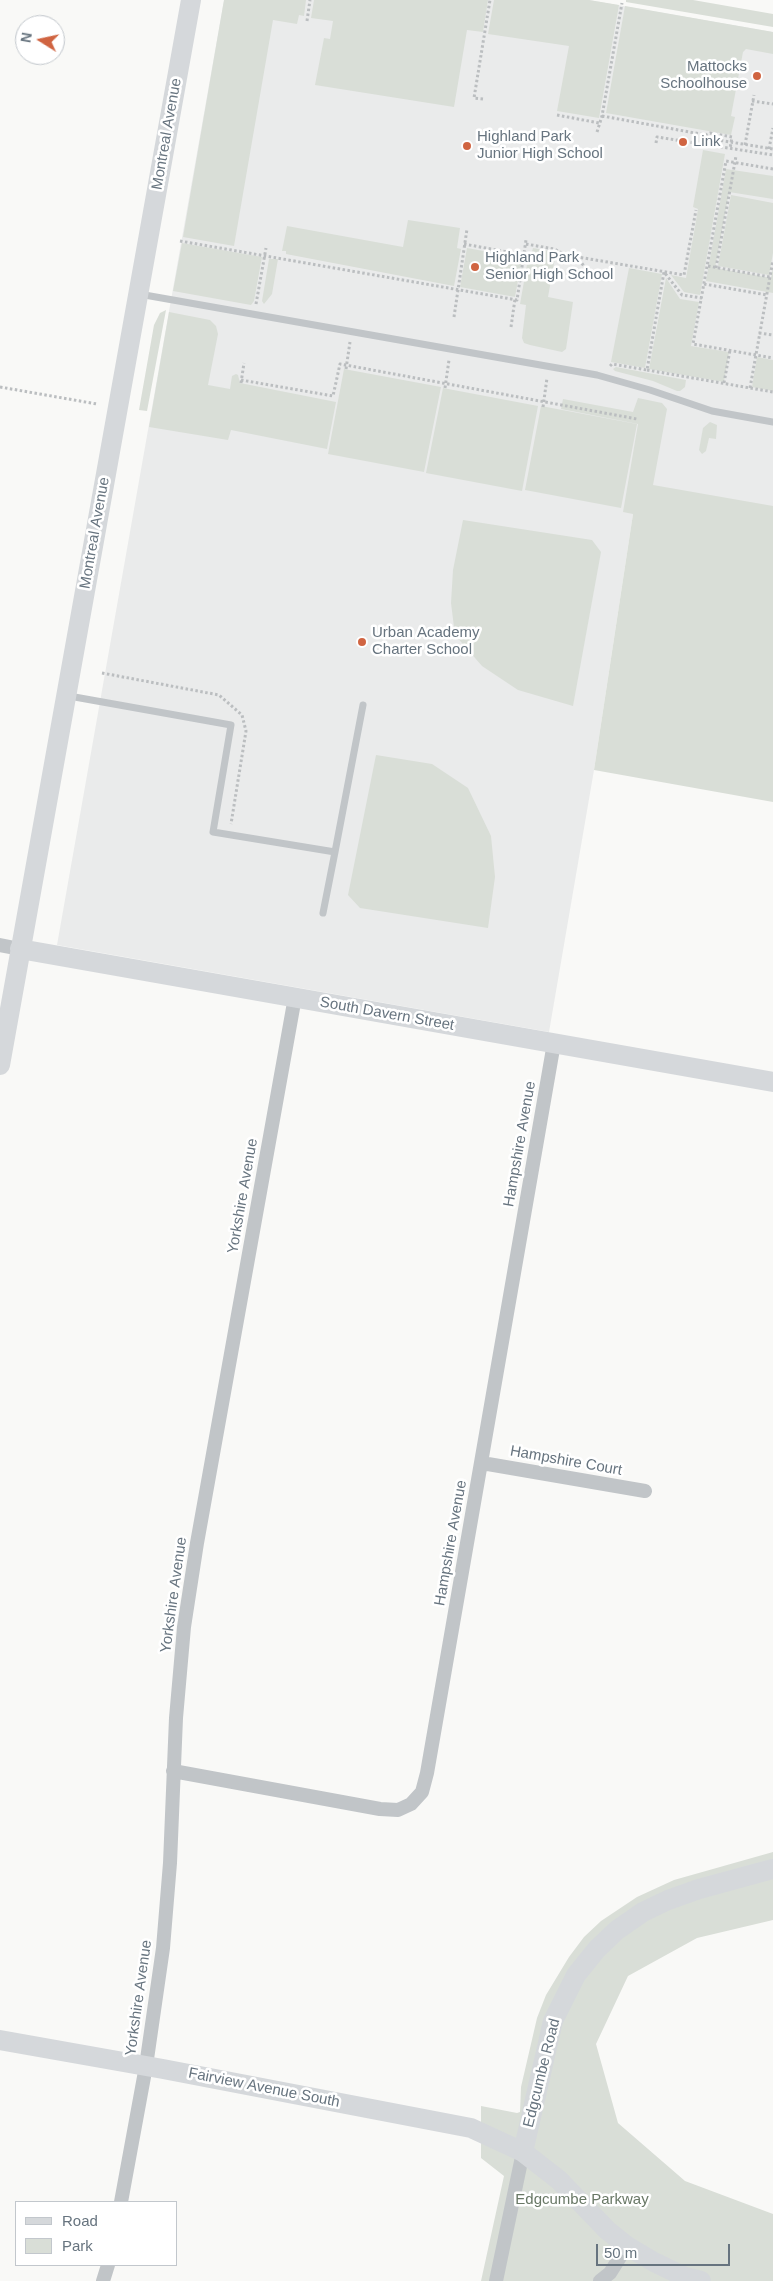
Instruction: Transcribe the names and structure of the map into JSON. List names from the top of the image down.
{
  "streets": {
    "street": [
      "Montreal Avenue",
      "South Davern Street",
      "Hampshire Avenue",
      "Yorkshire Avenue",
      "Hampshire Court",
      "Edgcumbe Road",
      "Fairview Avenue South"
    ]
  },
  "crossings": [
    ["Montreal Avenue", "South Davern Street"],
    ["South Davern Street", "Hampshire Avenue"],
    ["South Davern Street", "Yorkshire Avenue"],
    ["Hampshire Avenue", "Yorkshire Avenue"],
    ["Hampshire Avenue", "Hampshire Court"],
    ["Yorkshire Avenue", "Fairview Avenue South"],
    ["Edgcumbe Road", "Fairview Avenue South"]
  ],
  "parks": ["Edgcumbe Parkway"],
  "places": [
    "Mattocks Schoolhouse",
    "Link",
    "Highland Park Junior High School",
    "Highland Park Senior High School",
    "Urban Academy Charter School"
  ],
  "legend": ["Road", "Park"],
  "scale_bar": "50 m",
  "north": "left"
}
